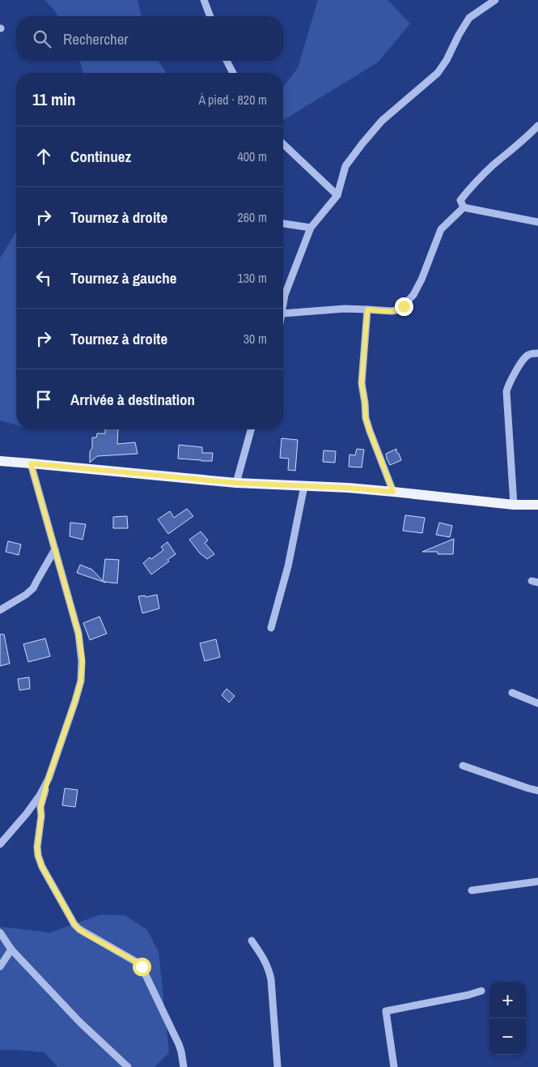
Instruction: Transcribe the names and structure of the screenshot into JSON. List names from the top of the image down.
{
  "page": {
    "search": "Rechercher",
    "heading": ["11 min", "À pied · 820 m"],
    "list": [
      ["Continuez", "400 m"],
      ["Tournez à droite", "260 m"],
      ["Tournez à gauche", "130 m"],
      ["Tournez à droite", "30 m"],
      "Arrivée à destination"
    ],
    "map_buttons": ["+", "−"]
  }
}
